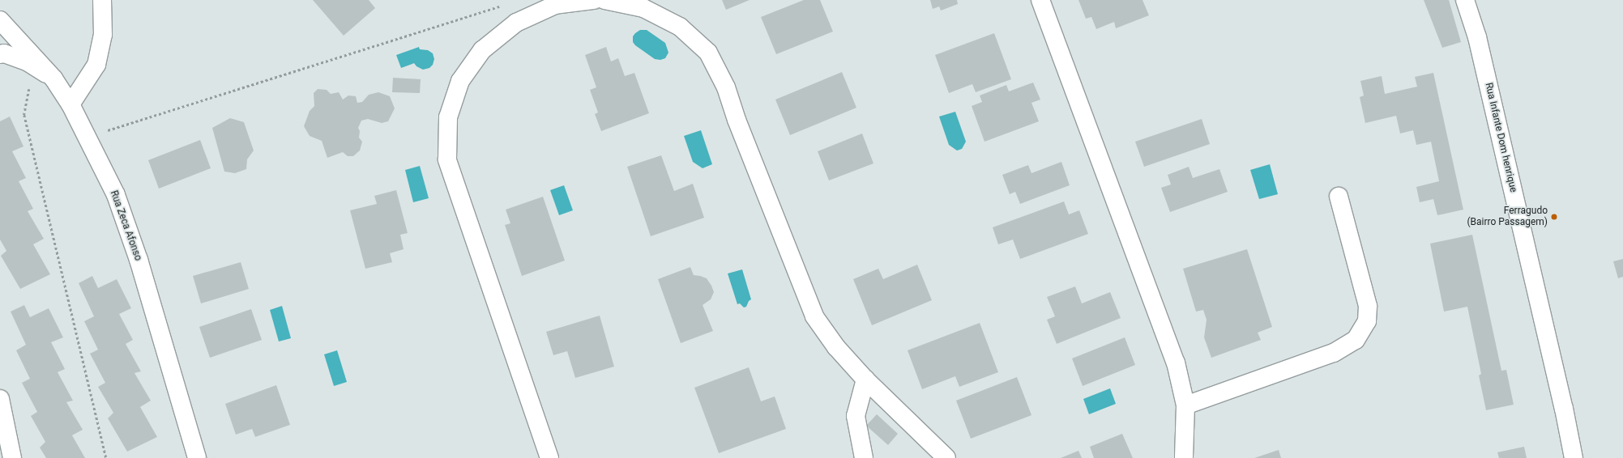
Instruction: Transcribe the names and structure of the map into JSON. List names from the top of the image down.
{
  "streets": {
    "street": ["Rua Infante Dom henrique", "Rua Zeca Afonso"]
  },
  "places": ["Ferragudo (Bairro Passagem)"]
}
